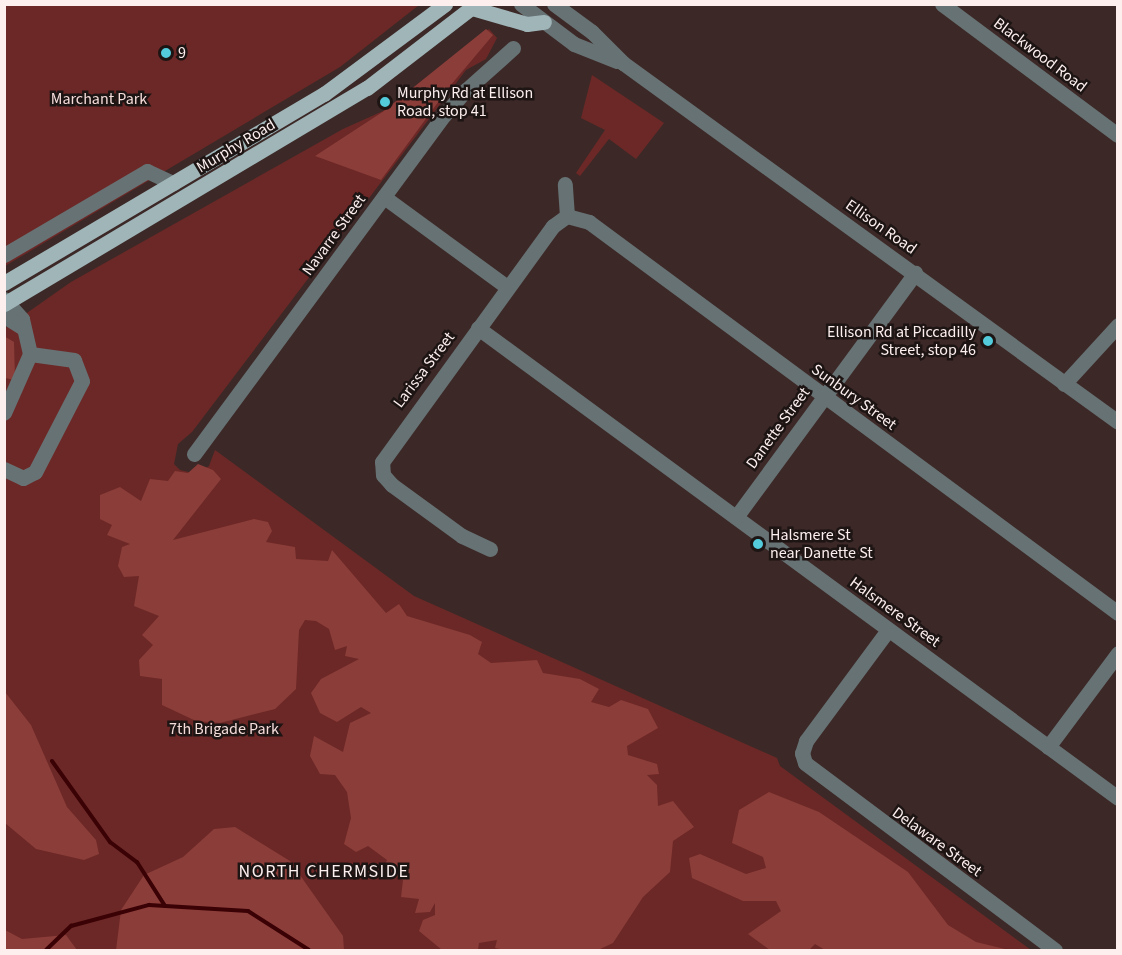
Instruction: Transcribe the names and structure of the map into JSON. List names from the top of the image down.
{
  "streets": {
    "main road": ["Murphy Road"],
    "street": [
      "Blackwood Road",
      "Ellison Road",
      "Navarre Street",
      "Larissa Street",
      "Sunbury Street",
      "Danette Street",
      "Halsmere Street",
      "Delaware Street"
    ]
  },
  "crossings": [
    ["Ellison Road", "Danette Street"],
    ["Larissa Street", "Sunbury Street"],
    ["Larissa Street", "Halsmere Street"],
    ["Sunbury Street", "Danette Street"],
    ["Danette Street", "Halsmere Street"],
    ["Halsmere Street", "Delaware Street"]
  ],
  "districts": ["NORTH CHERMSIDE"],
  "parks": ["Marchant Park", "7th Brigade Park"],
  "places": [
    "9",
    "Murphy Rd at Ellison Road, stop 41",
    "Ellison Rd at Piccadilly Street, stop 46",
    "Halsmere St near Danette St"
  ]
}
